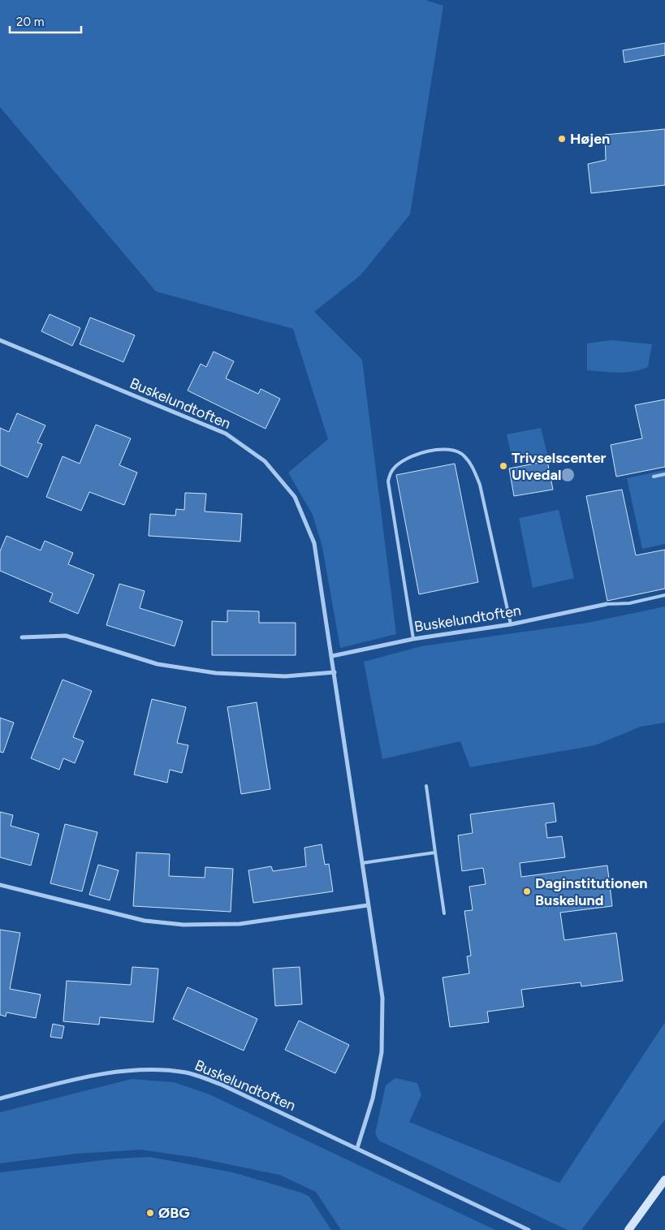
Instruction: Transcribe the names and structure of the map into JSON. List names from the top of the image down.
{
  "streets": {
    "street": ["Buskelundtoften"]
  },
  "places": [
    "Højen",
    "Trivselscenter Ulvedal",
    "Daginstitutionen Buskelund",
    "ØBG"
  ],
  "scale_bar": "20 m"
}
